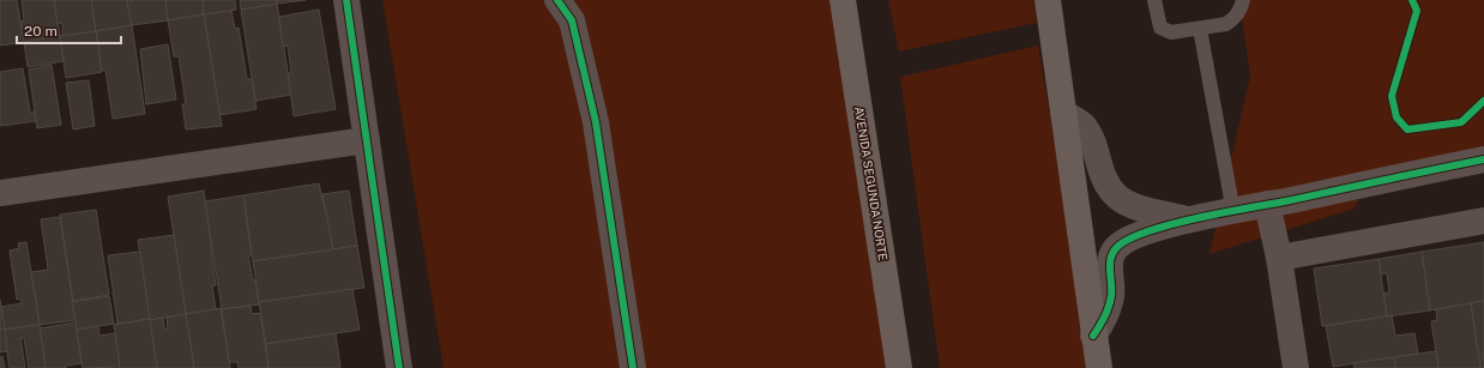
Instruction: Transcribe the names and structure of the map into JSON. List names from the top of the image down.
{
  "streets": {
    "main road": ["AVENIDA SEGUNDA NORTE"]
  },
  "scale_bar": "20 m"
}
